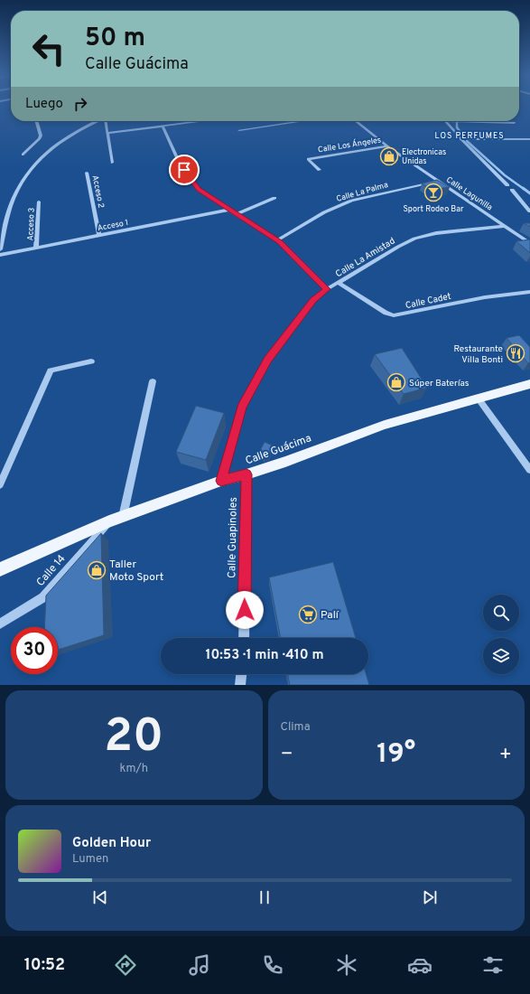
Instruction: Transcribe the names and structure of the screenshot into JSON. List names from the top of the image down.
{
  "streets": {
    "main road": ["Calle Guácima"],
    "street": [
      "Calle Los Ángeles",
      "Acceso 2",
      "Calle La Palma",
      "Calle Lagunilla",
      "Acceso 3",
      "Acceso 1",
      "Calle La Amistad",
      "Calle Cadet",
      "Calle Guapinoles",
      "Calle 14"
    ]
  },
  "crossings": [
    ["Calle Los Ángeles", "Calle Lagunilla"],
    ["Acceso 2", "Acceso 1"],
    ["Calle La Palma", "Calle Lagunilla"],
    ["Calle Lagunilla", "Calle La Amistad"],
    ["Acceso 3", "Acceso 1"],
    ["Calle La Amistad", "Calle Cadet"],
    ["Calle La Amistad", "Calle Guácima"],
    ["Calle Guácima", "Calle Guapinoles"],
    ["Calle Guácima", "Calle 14"]
  ],
  "districts": ["LOS PERFUMES"],
  "places": {
    "shop": ["Electronicas Unidas", "Súper Baterías", "Taller Moto Sport"],
    "bar": ["Sport Rodeo Bar"],
    "restaurant": ["Restaurante Villa Bonti"],
    "supermarket": ["Palí"]
  },
  "page": {
    "turn": ["50 m", "Calle Guácima"],
    "then": "Luego",
    "limit": "30",
    "trip": "10:53 · 1 min · 410 m",
    "tile": [
      ["20", "km/h"],
      "Clima"
    ],
    "heat": ["−", "19°", "+"],
    "song": ["Golden Hour", "Lumen"],
    "tabs": "10:52"
  }
}
